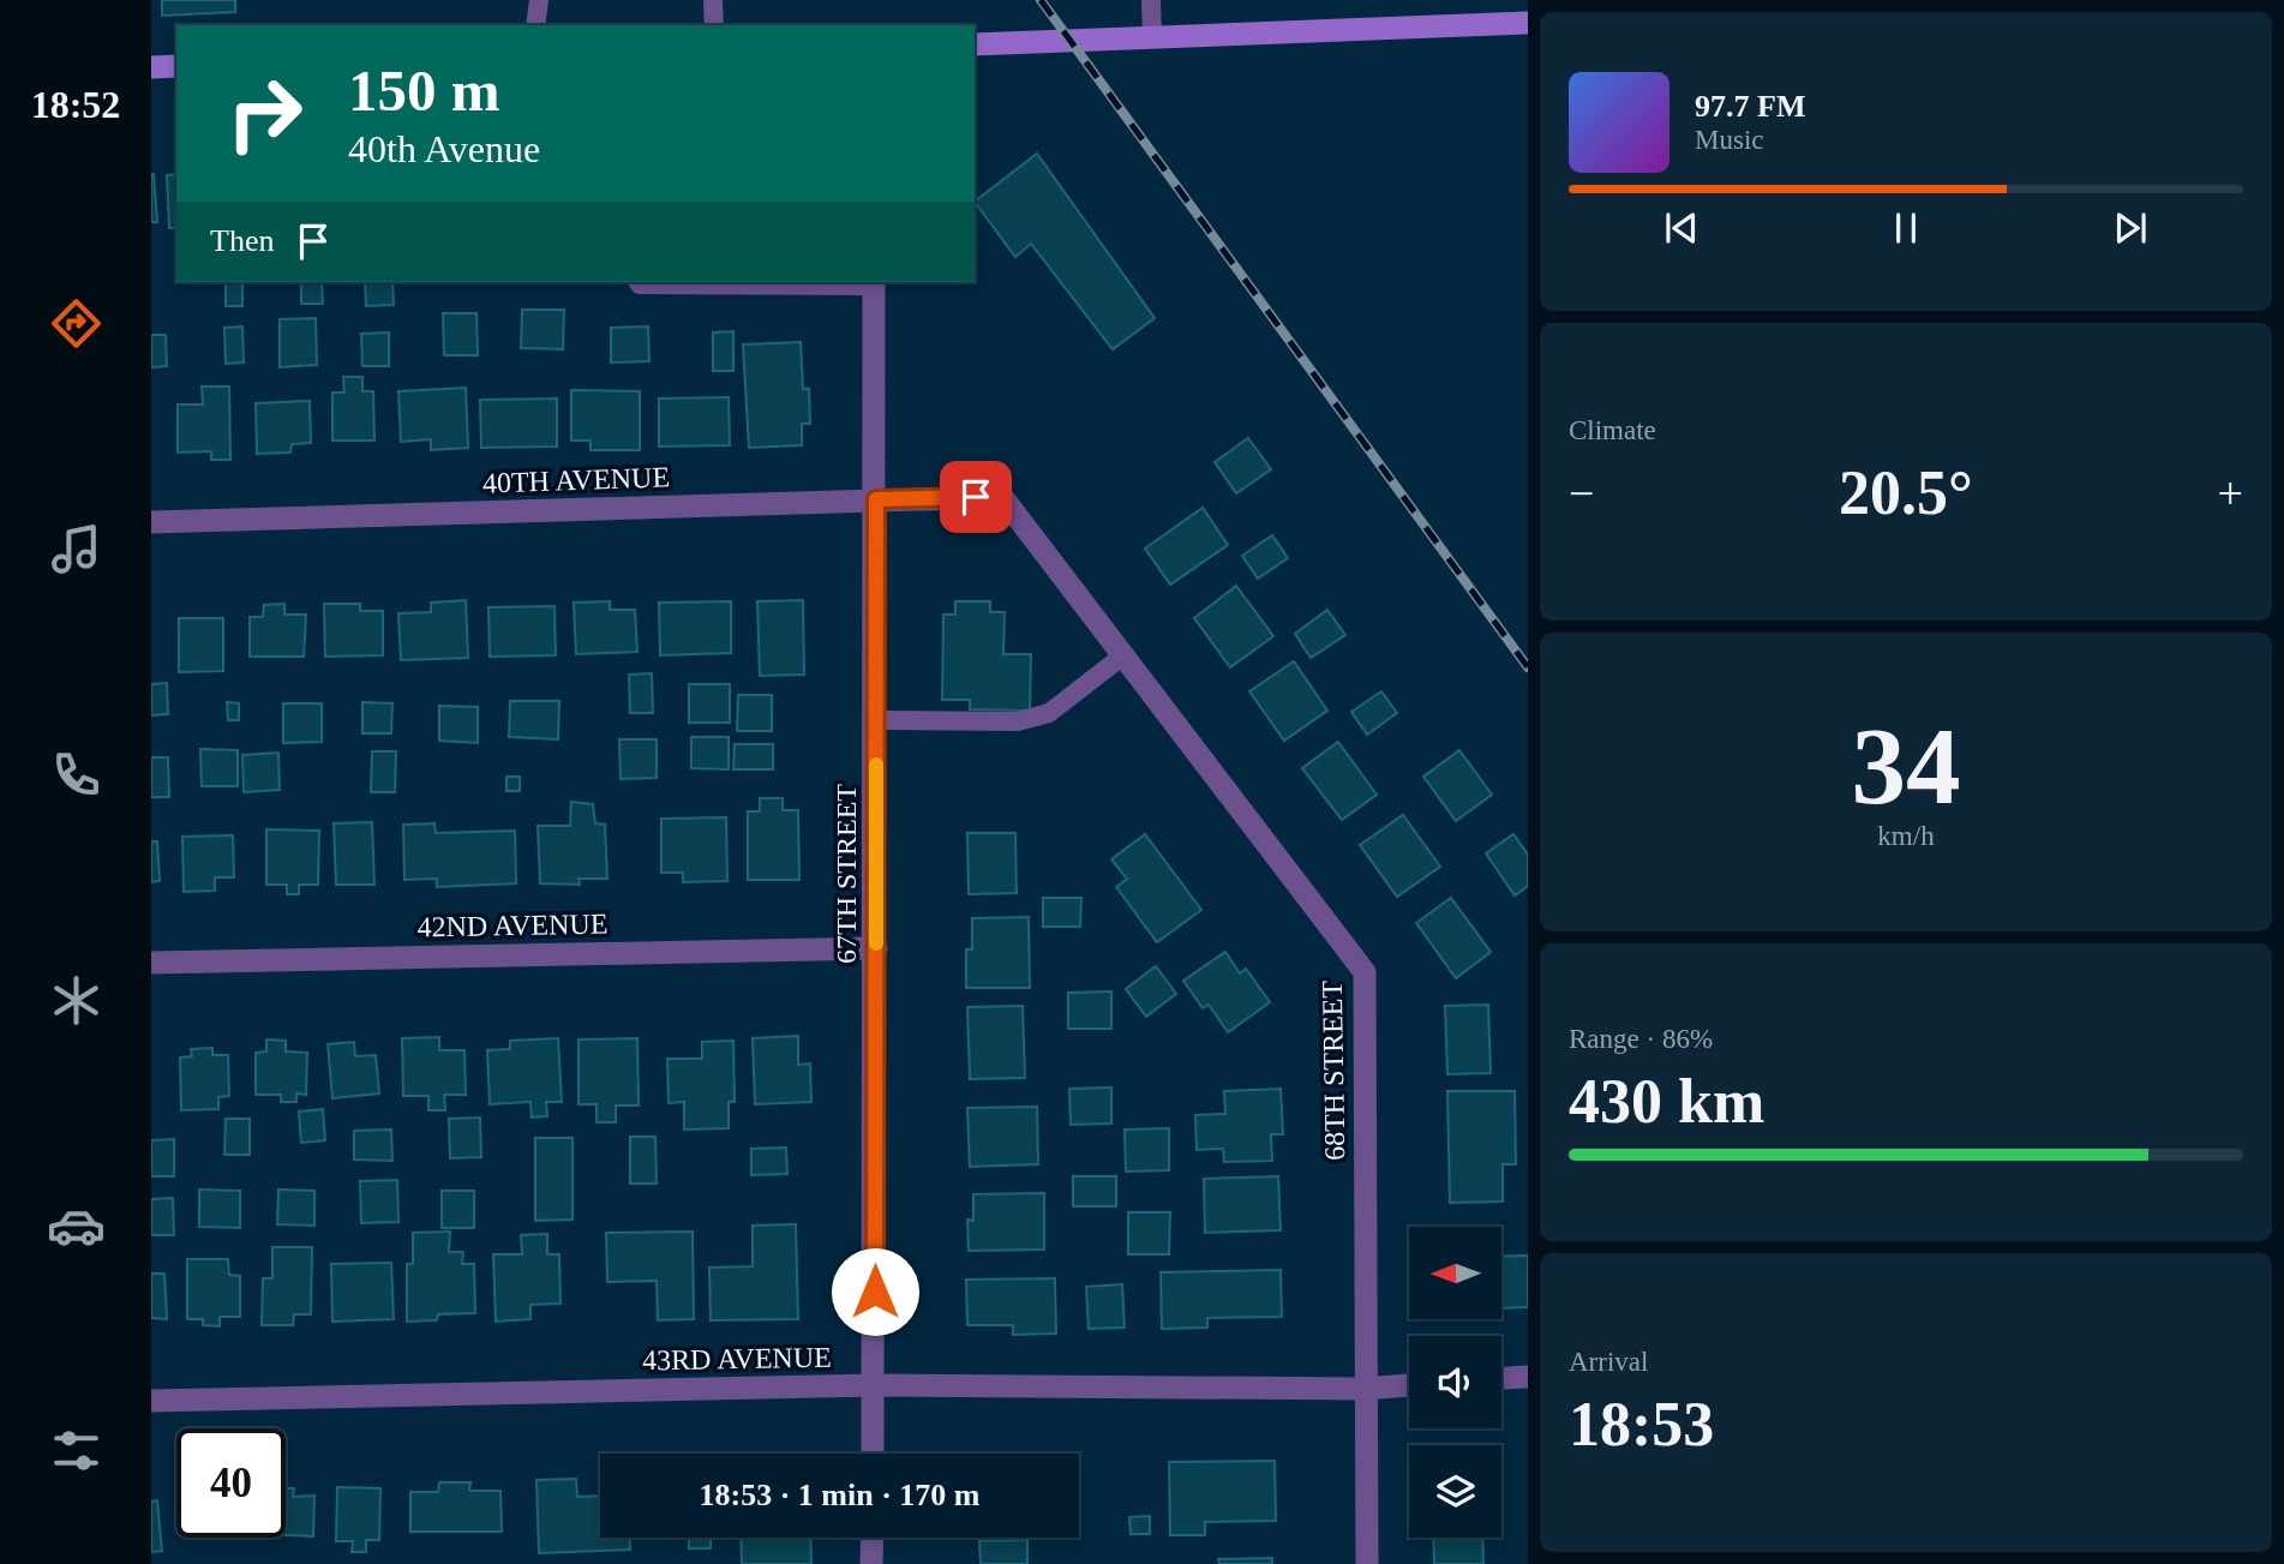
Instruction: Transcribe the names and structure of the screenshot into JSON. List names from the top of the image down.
{
  "streets": {
    "street": [
      "40TH AVENUE",
      "67TH STREET",
      "42ND AVENUE",
      "68TH STREET",
      "43RD AVENUE"
    ]
  },
  "crossings": [
    ["40TH AVENUE", "67TH STREET"],
    ["40TH AVENUE", "68TH STREET"],
    ["67TH STREET", "42ND AVENUE"],
    ["67TH STREET", "43RD AVENUE"],
    ["68TH STREET", "43RD AVENUE"]
  ],
  "north": "left",
  "page": {
    "tabs": "18:52",
    "turn": ["150 m", "40th Avenue"],
    "song": ["97.7 FM", "Music"],
    "then": "Then",
    "tile": [
      "Climate",
      ["34", "km/h"],
      ["Range · 86%", "430 km"],
      ["Arrival", "18:53"]
    ],
    "heat": ["−", "20.5°", "+"],
    "limit": "40",
    "trip": "18:53 · 1 min · 170 m"
  }
}
